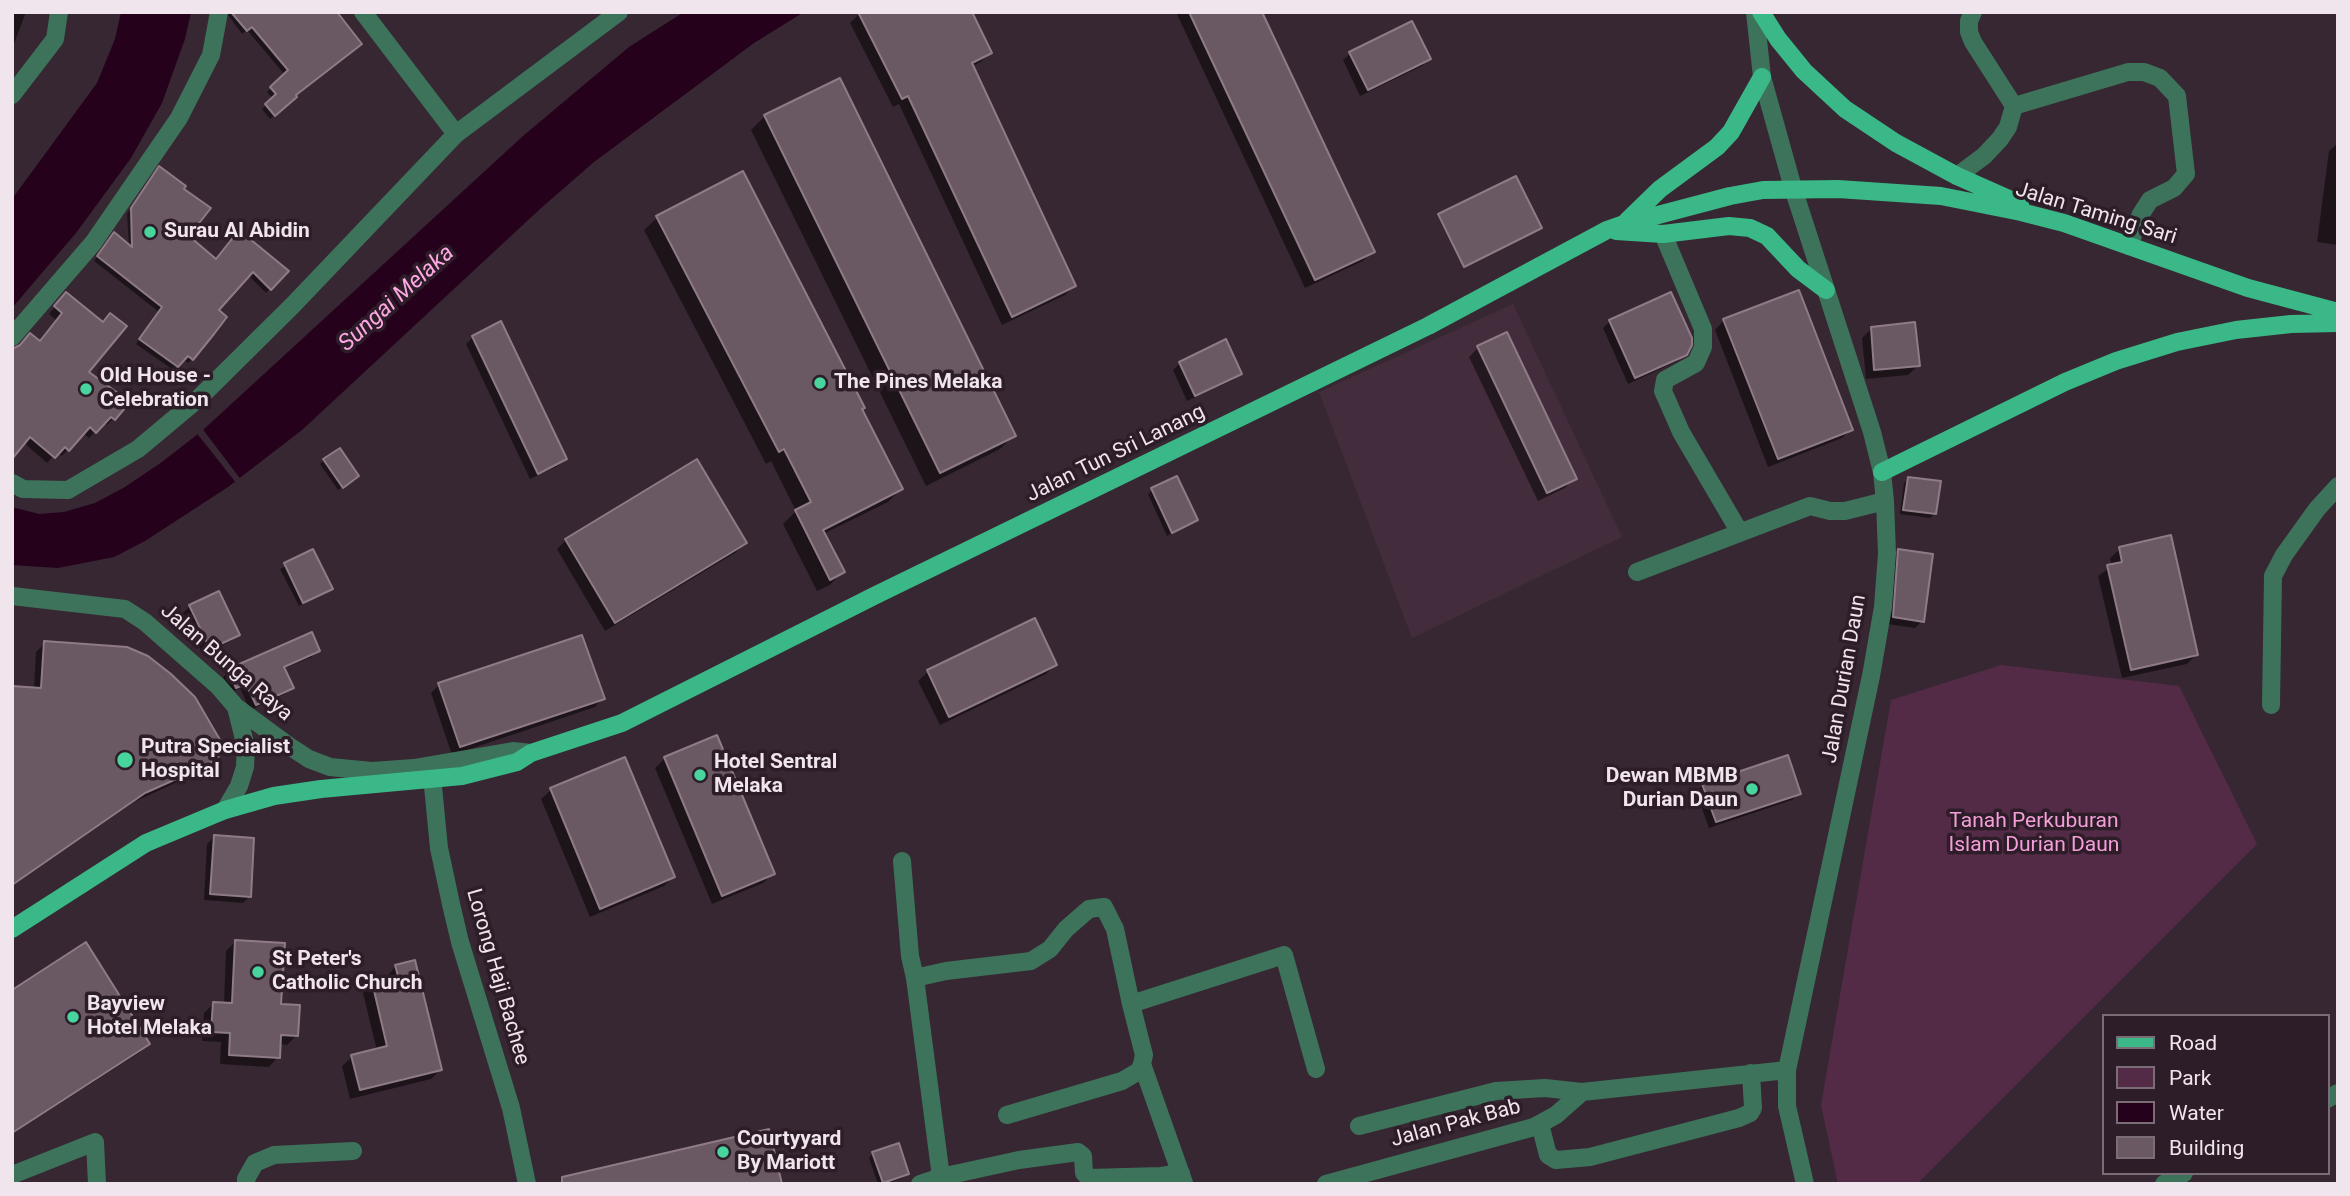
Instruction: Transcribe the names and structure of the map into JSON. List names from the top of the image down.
{
  "streets": {
    "main road": ["Jalan Taming Sari", "Jalan Tun Sri Lanang"],
    "street": [
      "Jalan Bunga Raya",
      "Jalan Durian Daun",
      "Lorong Haji Bachee",
      "Jalan Pak Bab"
    ]
  },
  "crossings": [
    ["Jalan Taming Sari", "Jalan Tun Sri Lanang"],
    ["Jalan Taming Sari", "Jalan Durian Daun"],
    ["Jalan Tun Sri Lanang", "Jalan Bunga Raya"],
    ["Jalan Tun Sri Lanang", "Jalan Durian Daun"],
    ["Jalan Tun Sri Lanang", "Lorong Haji Bachee"],
    ["Jalan Bunga Raya", "Lorong Haji Bachee"]
  ],
  "water": ["Sungai Melaka"],
  "parks": ["Tanah Perkuburan Islam Durian Daun"],
  "places": [
    "Surau Al Abidin",
    "The Pines Melaka",
    "Old House - Celebration",
    "Putra Specialist Hospital",
    "Hotel Sentral Melaka",
    "Dewan MBMB Durian Daun",
    "St Peter's Catholic Church",
    "Bayview Hotel Melaka",
    "Courtyyard By Mariott"
  ],
  "legend": [
    "Road",
    "Park",
    "Water",
    "Building"
  ]
}
